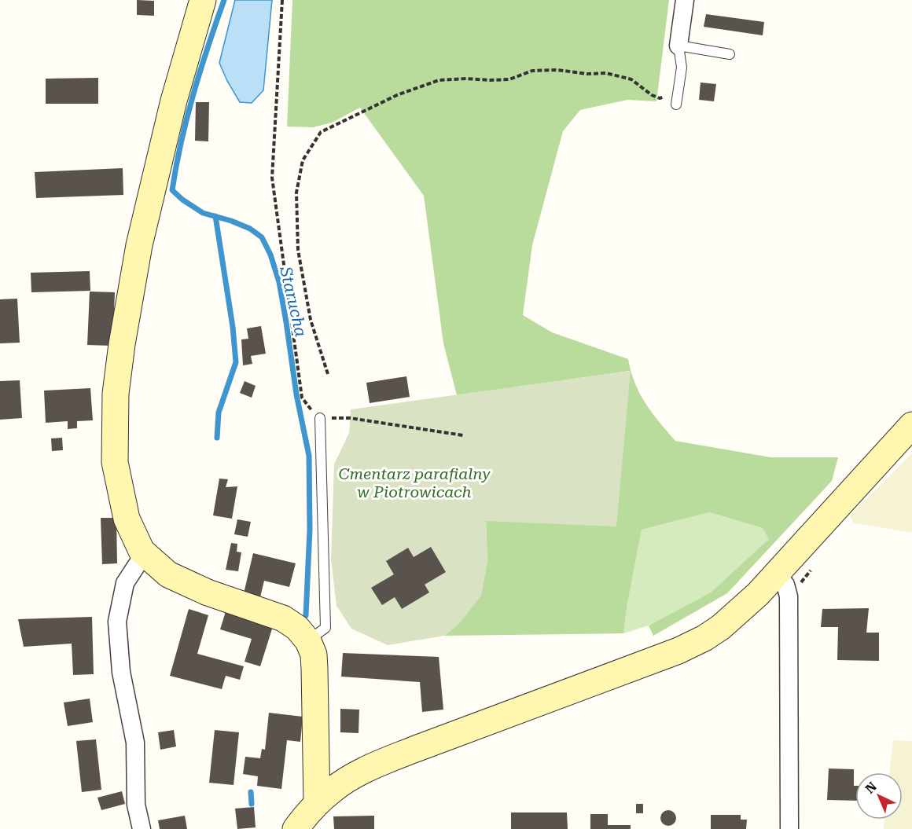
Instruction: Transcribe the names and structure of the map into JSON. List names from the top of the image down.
{
  "water": ["Starucha"],
  "parks": ["Cmentarz parafialny w Piotrowicach"],
  "north": "top left"
}
